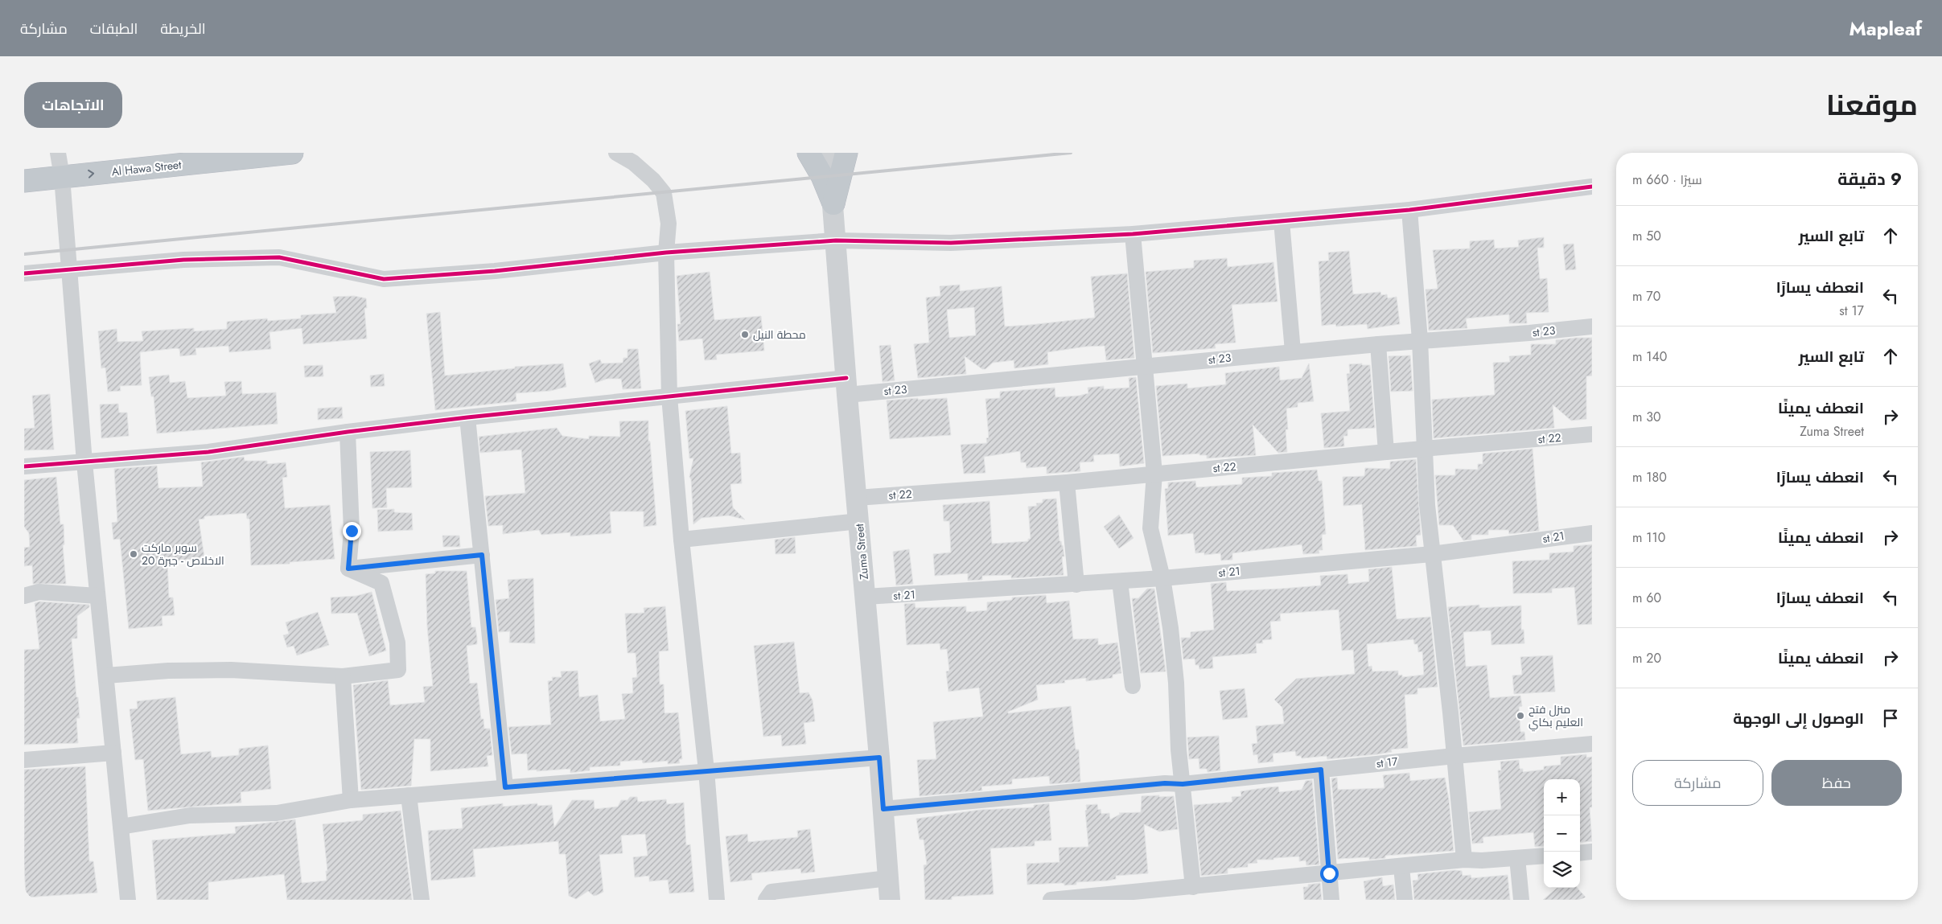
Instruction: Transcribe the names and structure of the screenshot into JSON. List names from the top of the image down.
{
  "streets": {
    "highway": ["Al Hawa Street"],
    "street": [
      "st 23",
      "st 22",
      "st 21",
      "Zuma Street",
      "st 17"
    ]
  },
  "crossings": [
    ["st 23", "Zuma Street"],
    ["st 22", "Zuma Street"],
    ["st 21", "Zuma Street"],
    ["Zuma Street", "st 17"]
  ],
  "one_way": ["Al Hawa Street"],
  "places": ["محطة النيل", "سوبر ماركت الاخلاص - جبرة 20", "منزل فتح العليم بكاي"],
  "page": {
    "header": "Mapleaf",
    "nav": ["الخريطة", "الطبقات", "مشاركة"],
    "title": "موقعنا",
    "buttons": [
      "الاتجاهات",
      ["حفظ", "مشاركة"]
    ],
    "heading": ["9 دقيقة", "سيرًا · 660 m"],
    "list": [
      ["تابع السير", "50 m"],
      ["انعطف يسارًا", "st 17", "70 m"],
      ["تابع السير", "140 m"],
      ["انعطف يمينًا", "Zuma Street", "30 m"],
      ["انعطف يسارًا", "180 m"],
      ["انعطف يمينًا", "110 m"],
      ["انعطف يسارًا", "60 m"],
      ["انعطف يمينًا", "20 m"],
      "الوصول إلى الوجهة"
    ],
    "map_buttons": ["+", "−"]
  }
}
